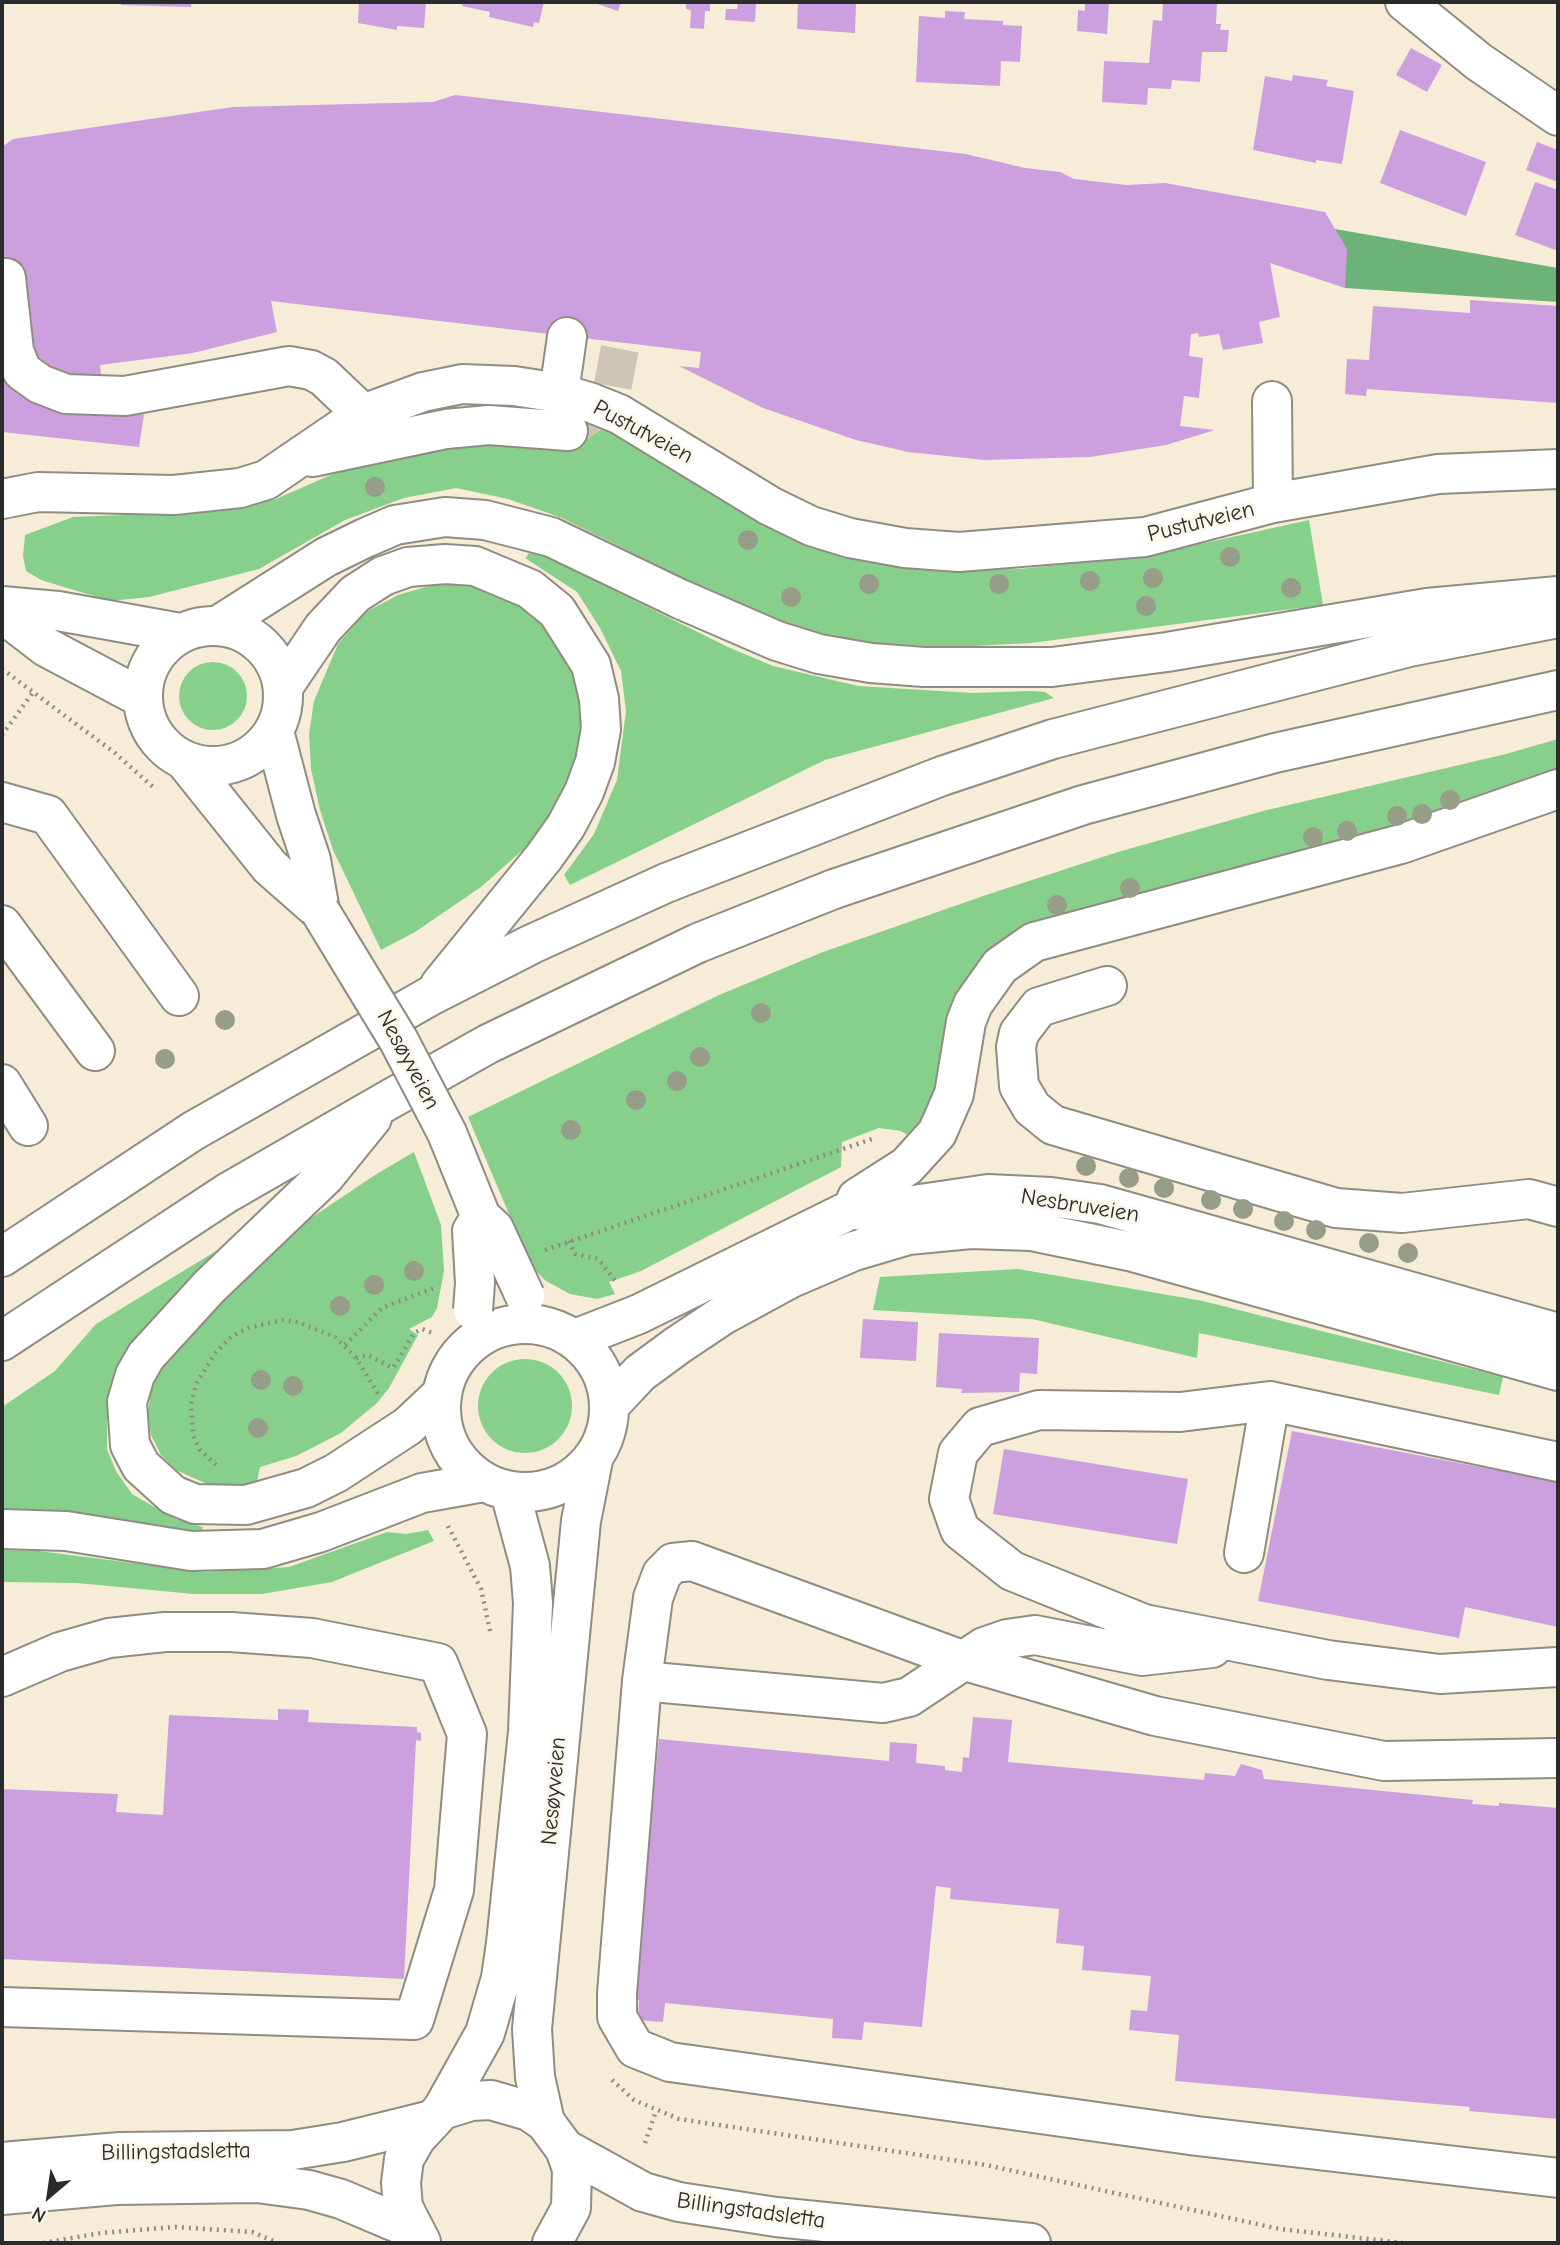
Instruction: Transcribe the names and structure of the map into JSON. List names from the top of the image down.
{
  "streets": {
    "main road": [
      "Pustutveien",
      "Nesøyveien",
      "Nesbruveien",
      "Billingstadsletta"
    ]
  },
  "crossings": [
    ["Nesøyveien", "Nesbruveien"],
    ["Nesøyveien", "Billingstadsletta"]
  ],
  "north": "bottom left"
}
